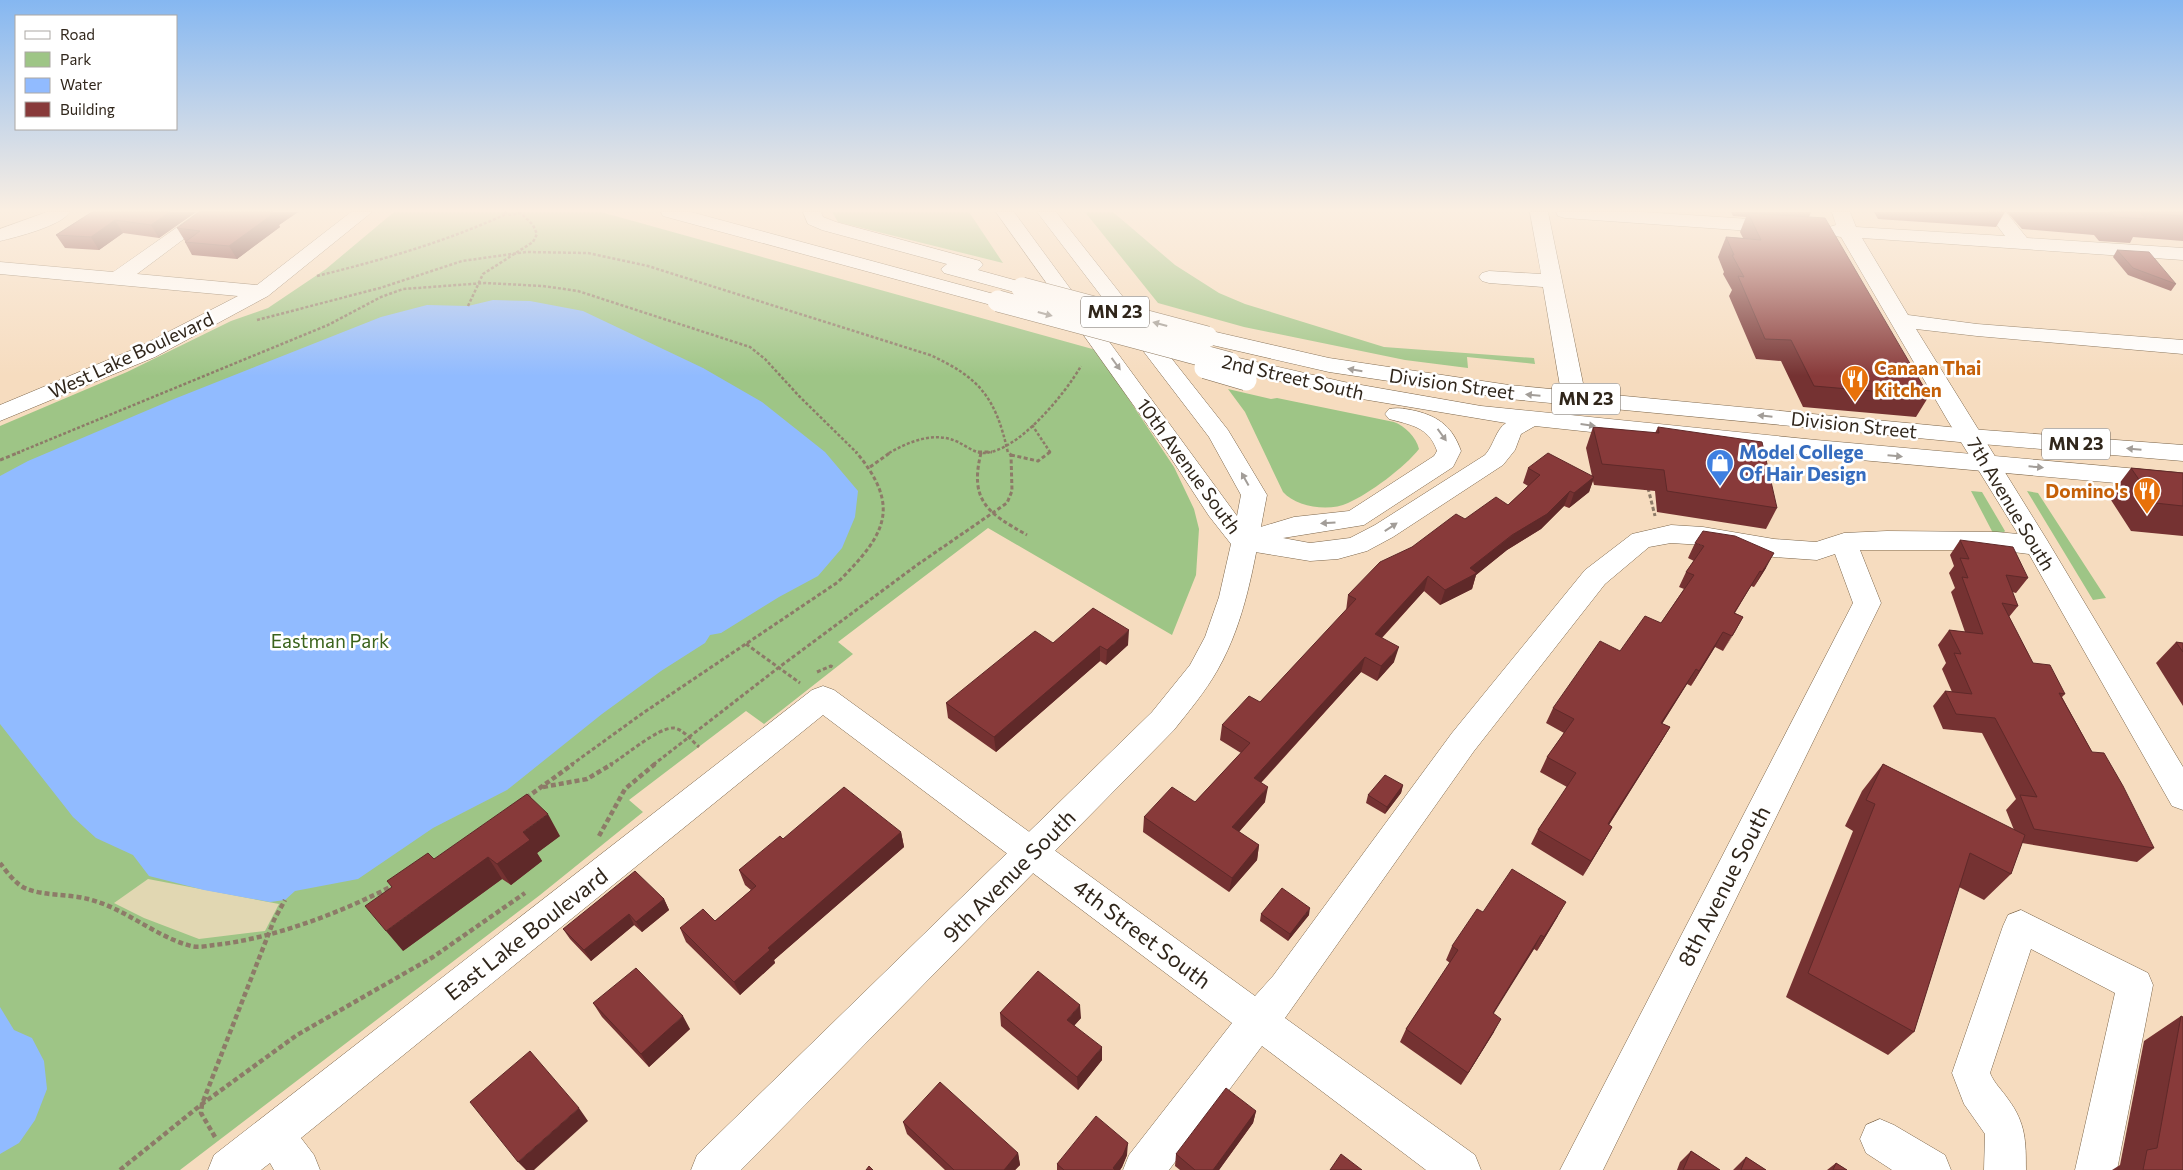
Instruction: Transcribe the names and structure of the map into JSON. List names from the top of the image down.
{
  "streets": {
    "main road": [
      "MN 23",
      "West Lake Boulevard",
      "2nd Street South",
      "Division Street",
      "10th Avenue South",
      "7th Avenue South",
      "9th Avenue South",
      "8th Avenue South",
      "East Lake Boulevard",
      "4th Street South"
    ]
  },
  "crossings": [
    ["MN 23", "2nd Street South"],
    ["2nd Street South", "7th Avenue South"],
    ["Division Street", "7th Avenue South"],
    ["10th Avenue South", "9th Avenue South"],
    ["9th Avenue South", "4th Street South"],
    ["East Lake Boulevard", "4th Street South"]
  ],
  "parks": ["Eastman Park"],
  "places": {
    "restaurant": ["Canaan Thai Kitchen", "Domino's"],
    "shop": ["Model College Of Hair Design"]
  },
  "legend": [
    "Road",
    "Park",
    "Water",
    "Building"
  ]
}
